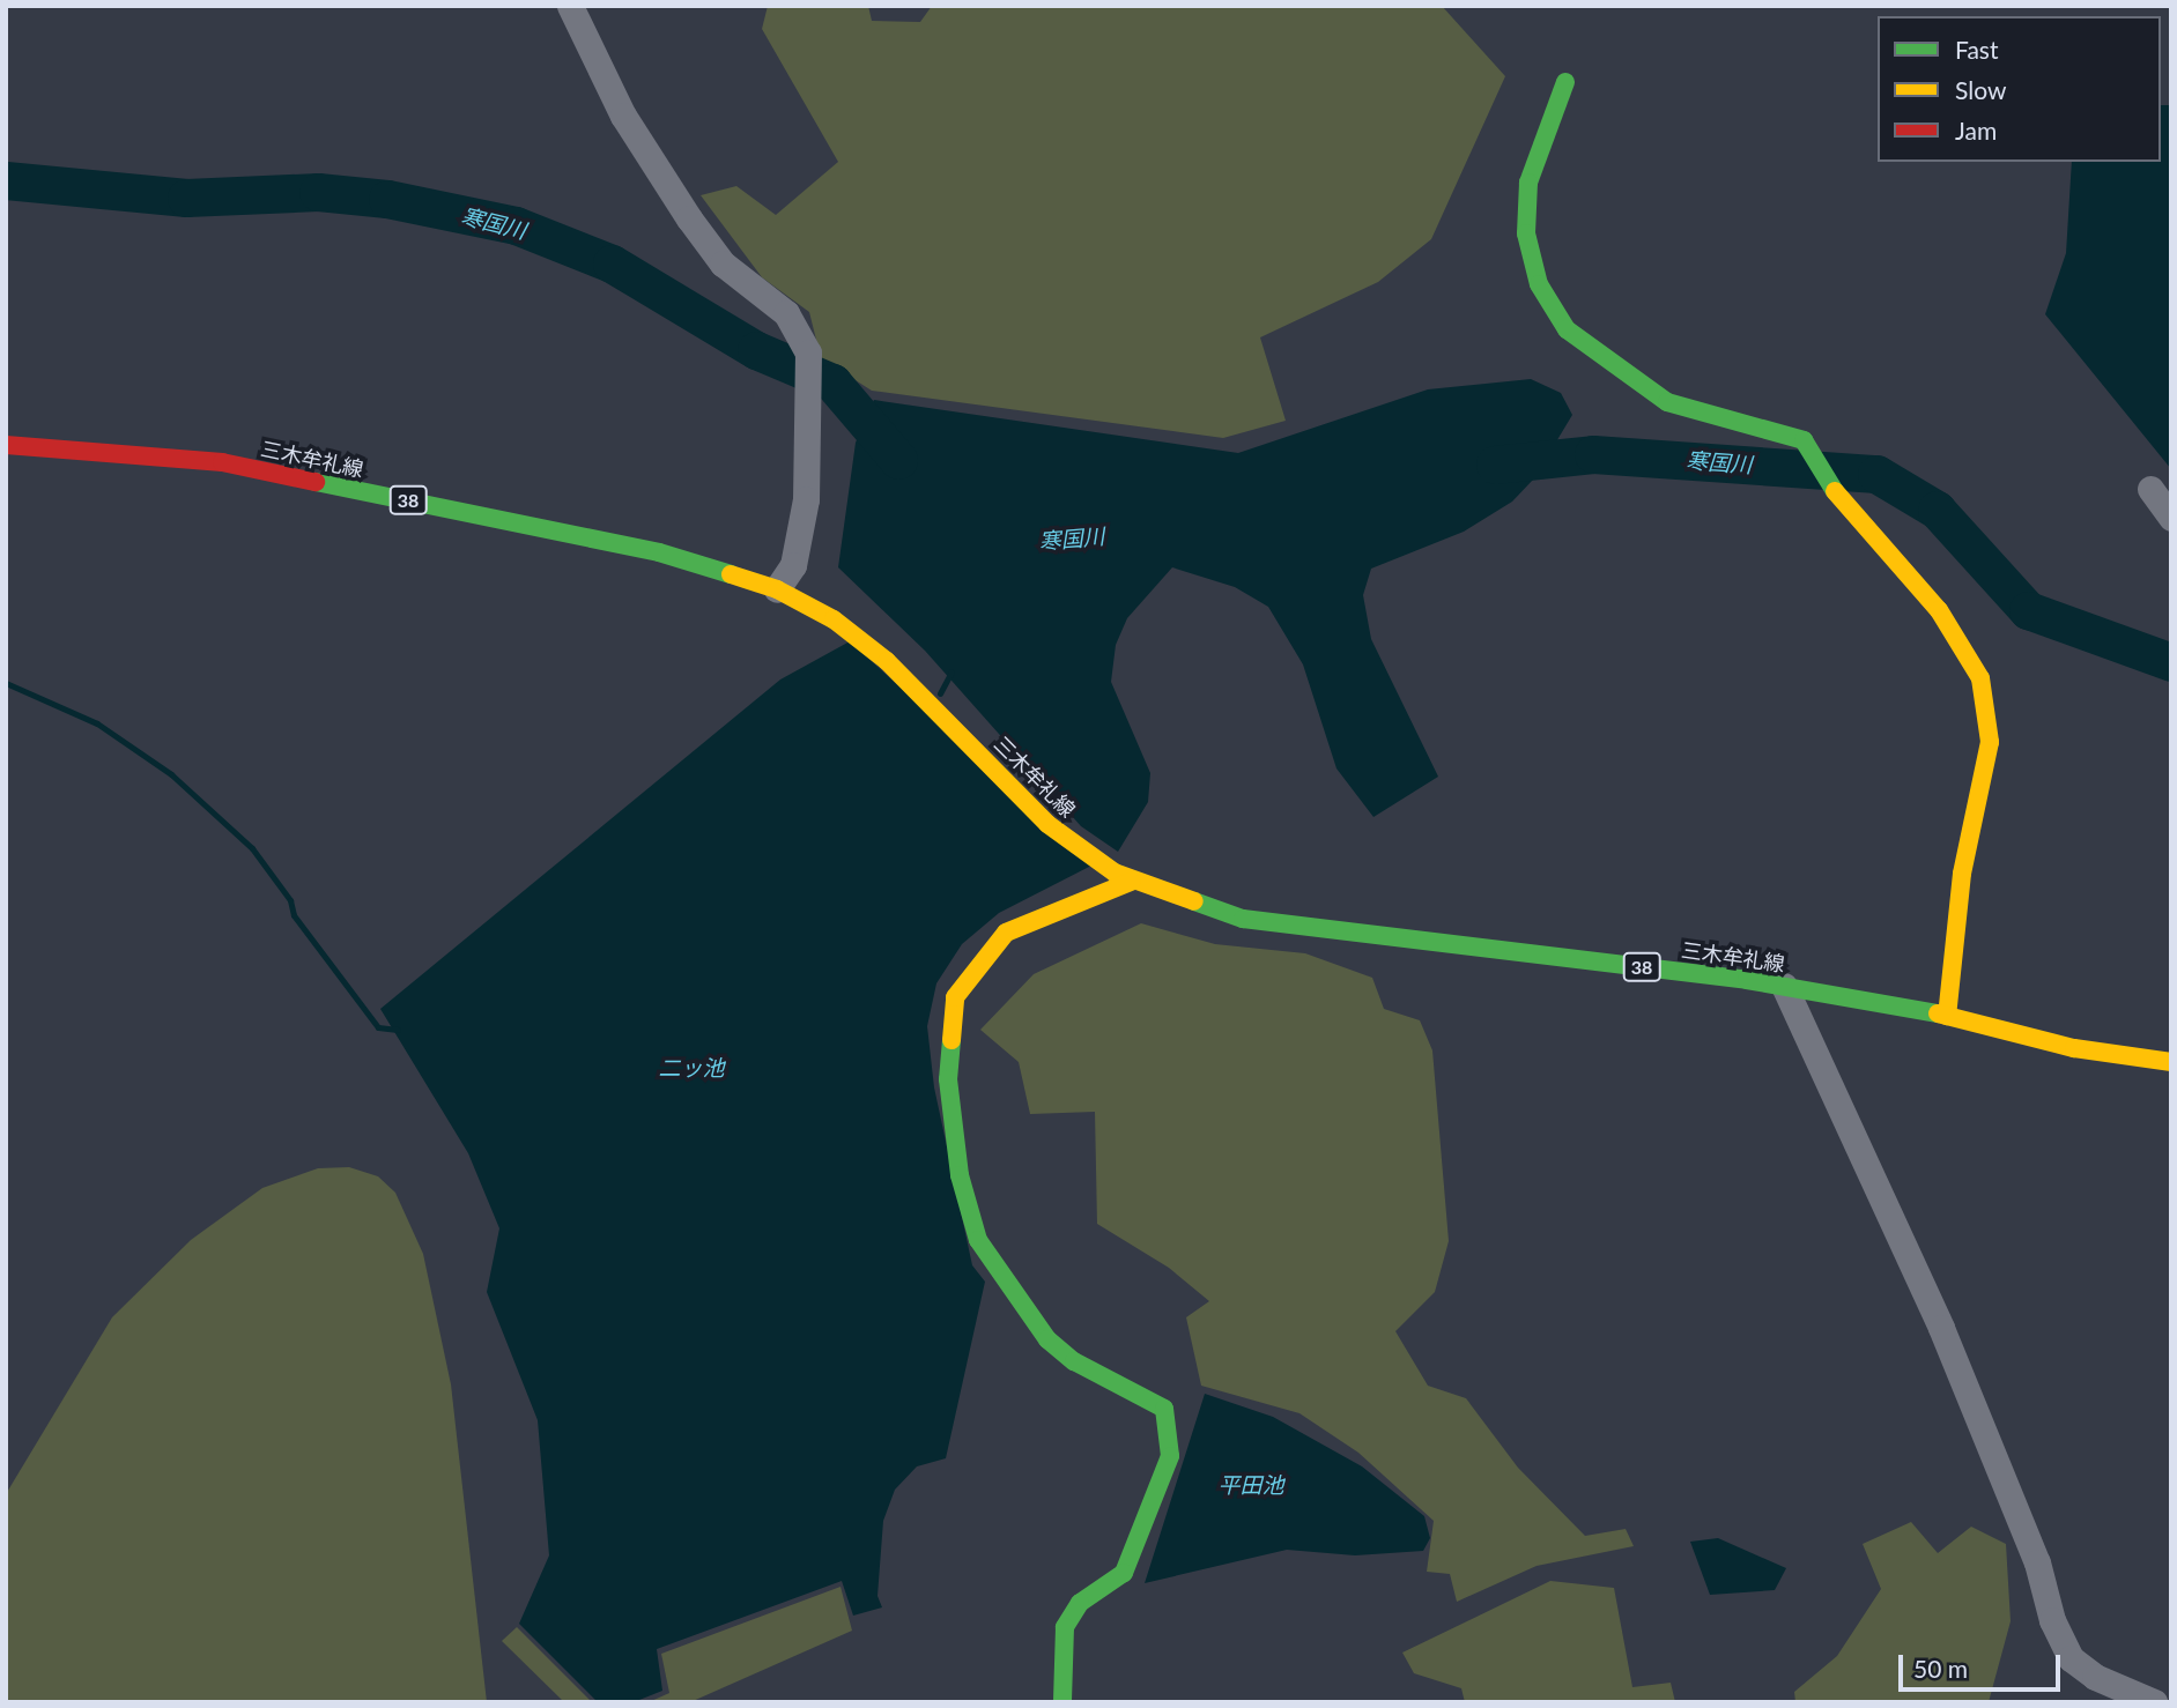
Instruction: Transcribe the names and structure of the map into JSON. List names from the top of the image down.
{
  "streets": {
    "main road": ["三木牟礼線", "38"]
  },
  "water": ["寒国川", "二ッ池", "平田池"],
  "legend": ["Fast", "Slow", "Jam"],
  "scale_bar": "50 m"
}
